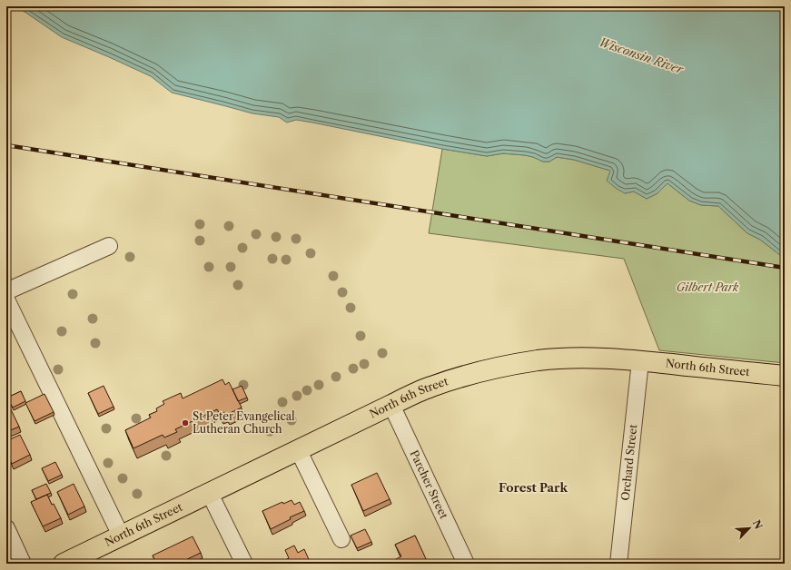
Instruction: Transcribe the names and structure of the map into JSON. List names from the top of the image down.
{
  "streets": {
    "main road": ["North 6th Street"],
    "street": ["Orchard Street", "Parcher Street"]
  },
  "crossings": [
    ["North 6th Street", "Orchard Street"],
    ["North 6th Street", "Parcher Street"]
  ],
  "districts": ["Forest Park"],
  "water": ["Wisconsin River"],
  "parks": ["Gilbert Park"],
  "places": ["St Peter Evangelical Lutheran Church"],
  "north": "top right"
}
